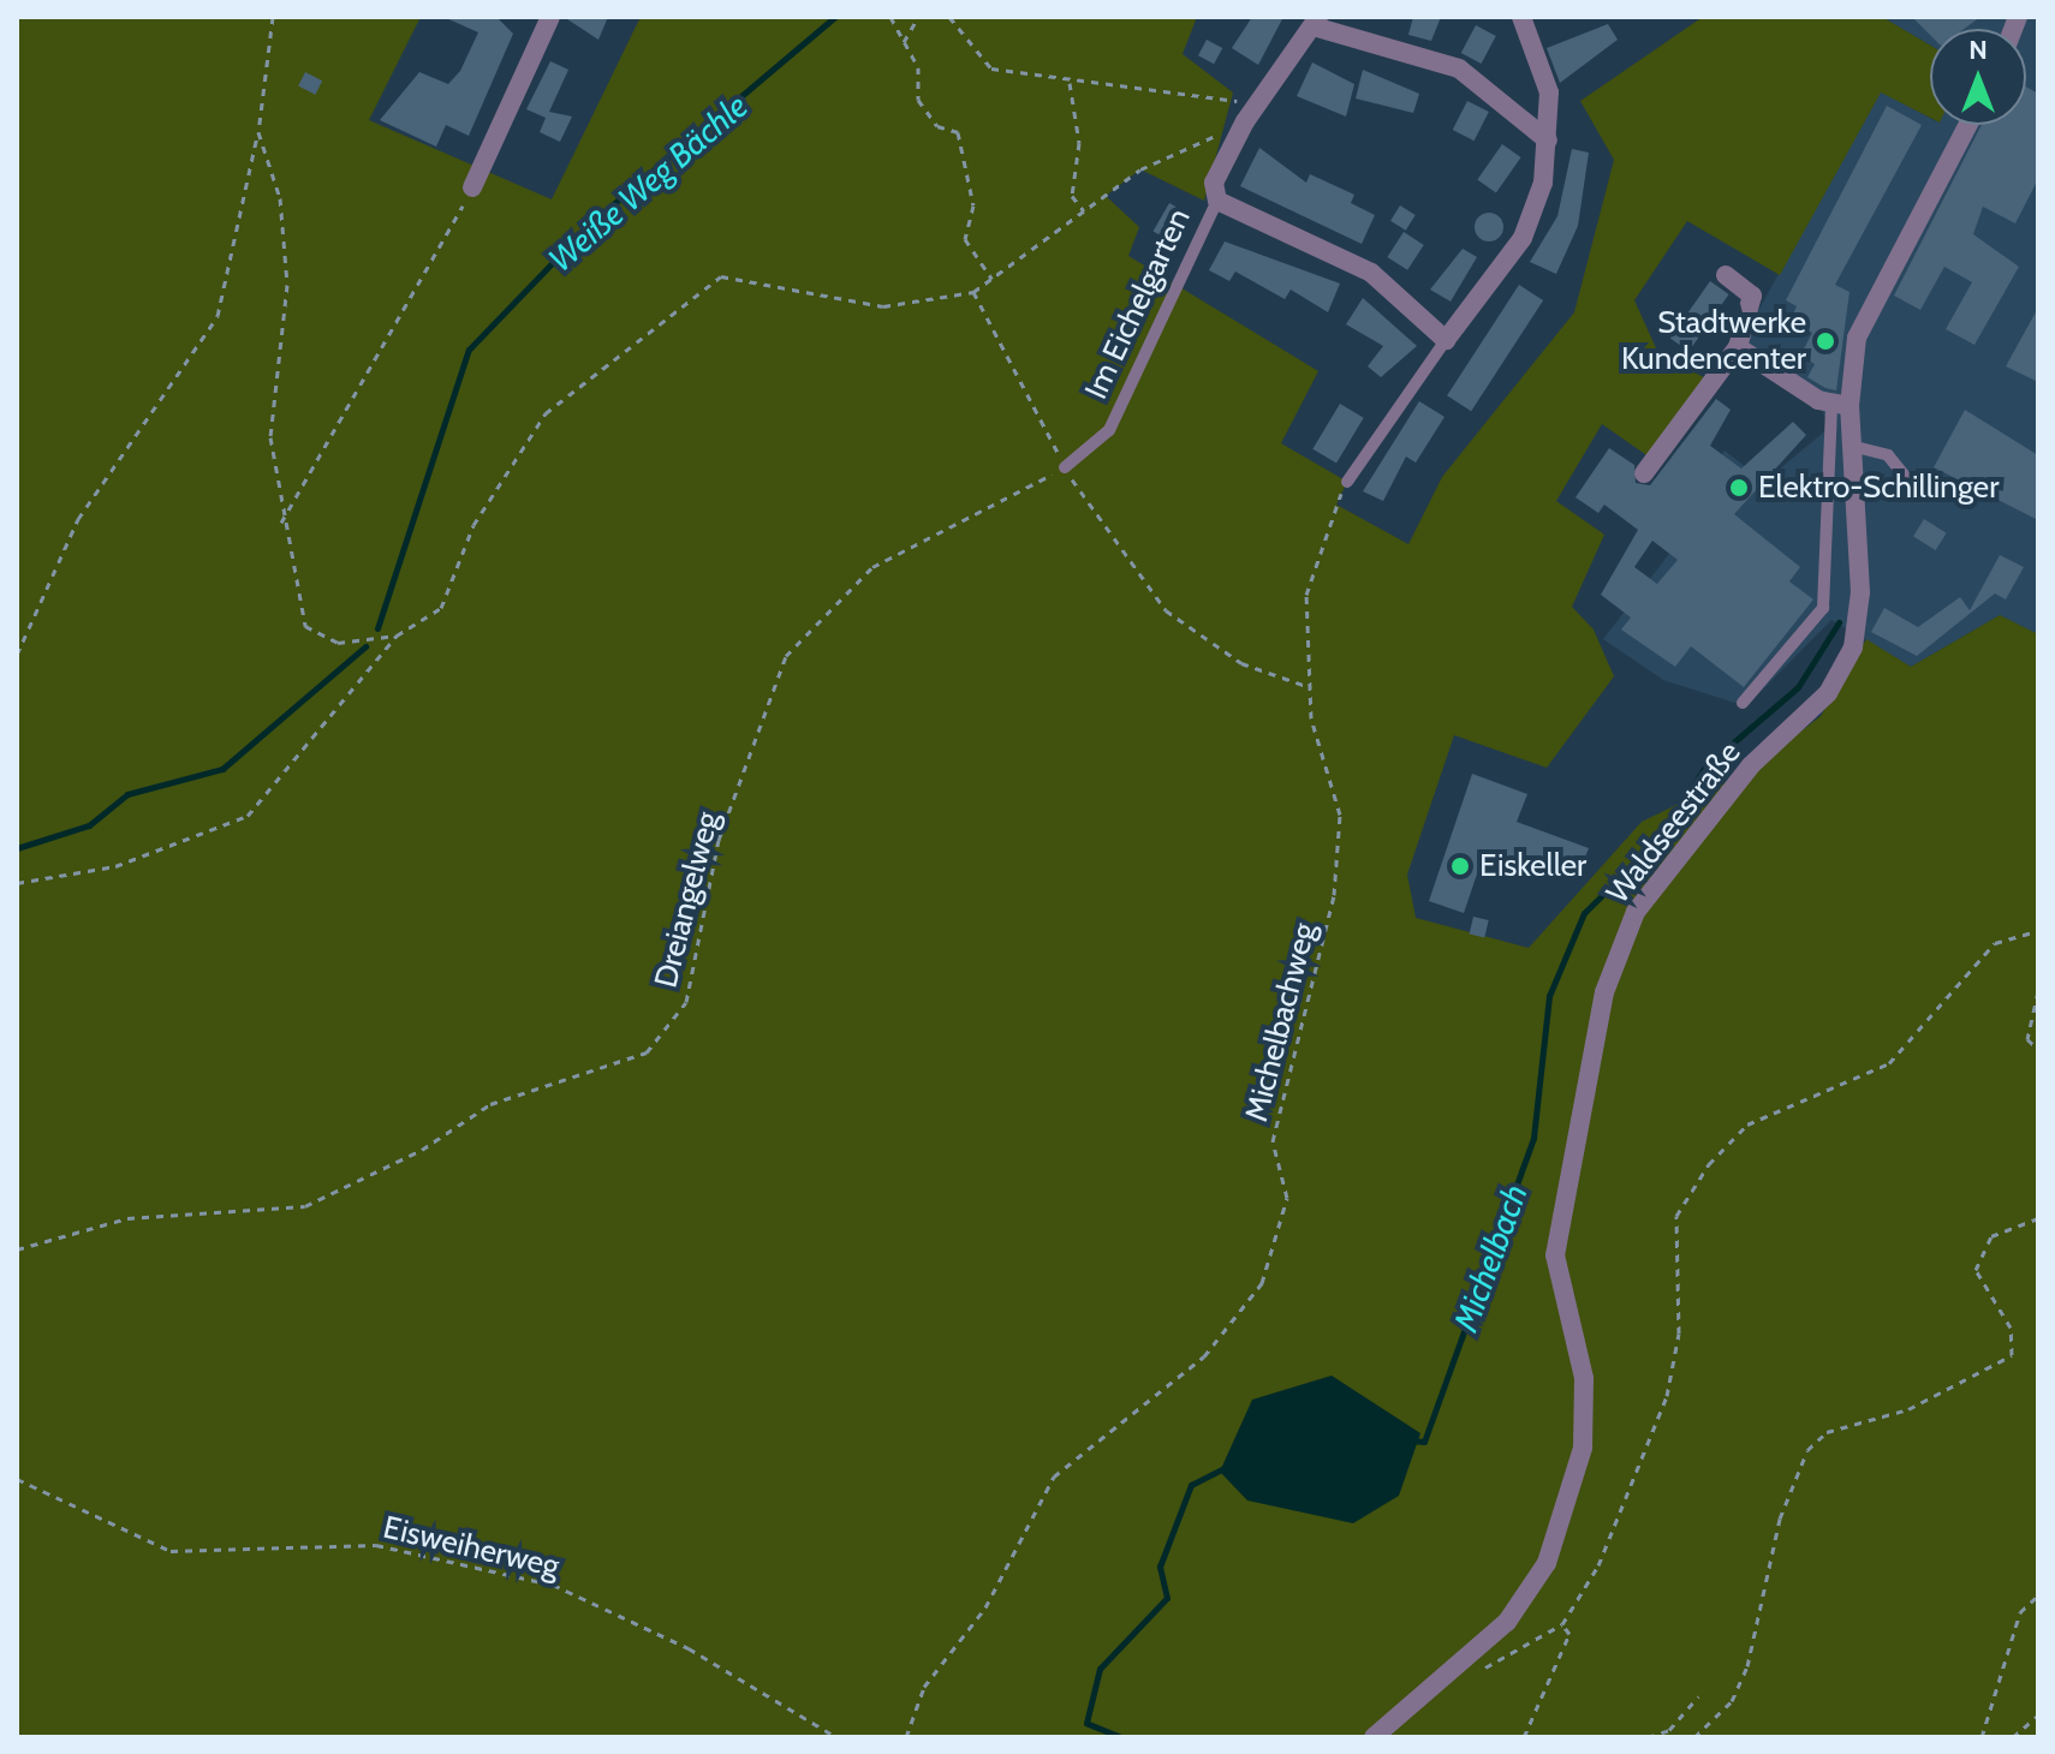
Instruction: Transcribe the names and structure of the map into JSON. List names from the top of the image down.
{
  "streets": {
    "street": ["Im Eichelgarten", "Waldseestraße"],
    "path": ["Dreiangelweg", "Michelbachweg", "Eisweiherweg"]
  },
  "crossings": [
    ["Im Eichelgarten", "Dreiangelweg"]
  ],
  "water": ["Weiße Weg Bächle", "Michelbach"],
  "places": ["Stadtwerke Kundencenter", "Elektro-Schillinger", "Eiskeller"],
  "north": "top"
}
